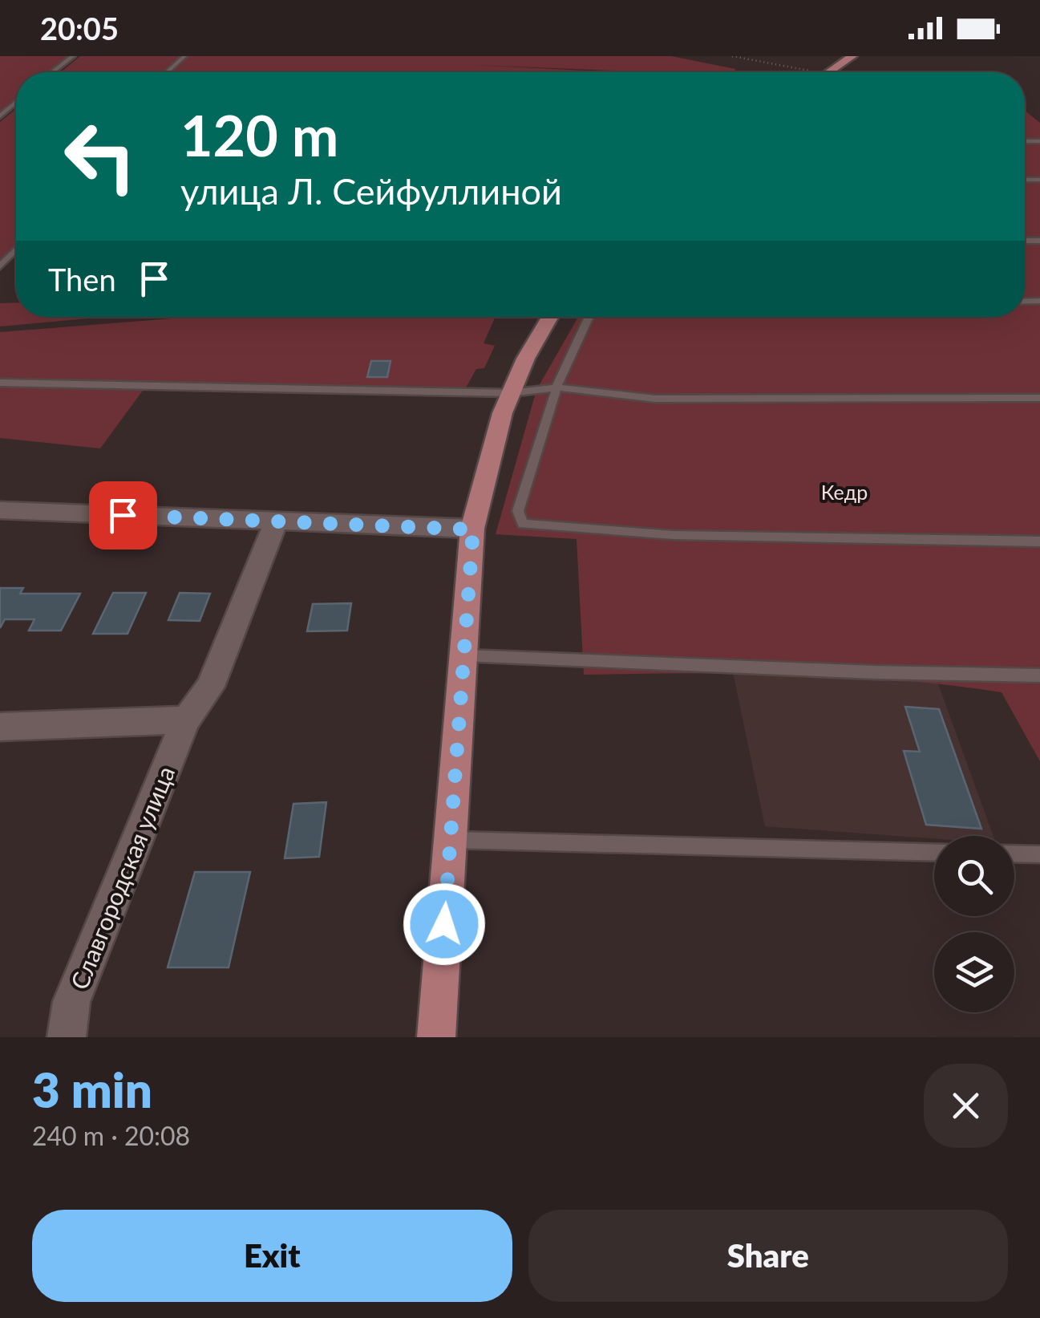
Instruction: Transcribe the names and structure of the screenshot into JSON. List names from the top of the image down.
{
  "streets": {
    "street": ["Славгородская улица"]
  },
  "parks": ["Кедр"],
  "page": {
    "status": "20:05",
    "turn": ["120 m", "улица Л. Сейфуллиной"],
    "then": "Then",
    "heading": ["3 min", "240 m · 20:08"],
    "buttons": ["Exit", "Share"]
  }
}
